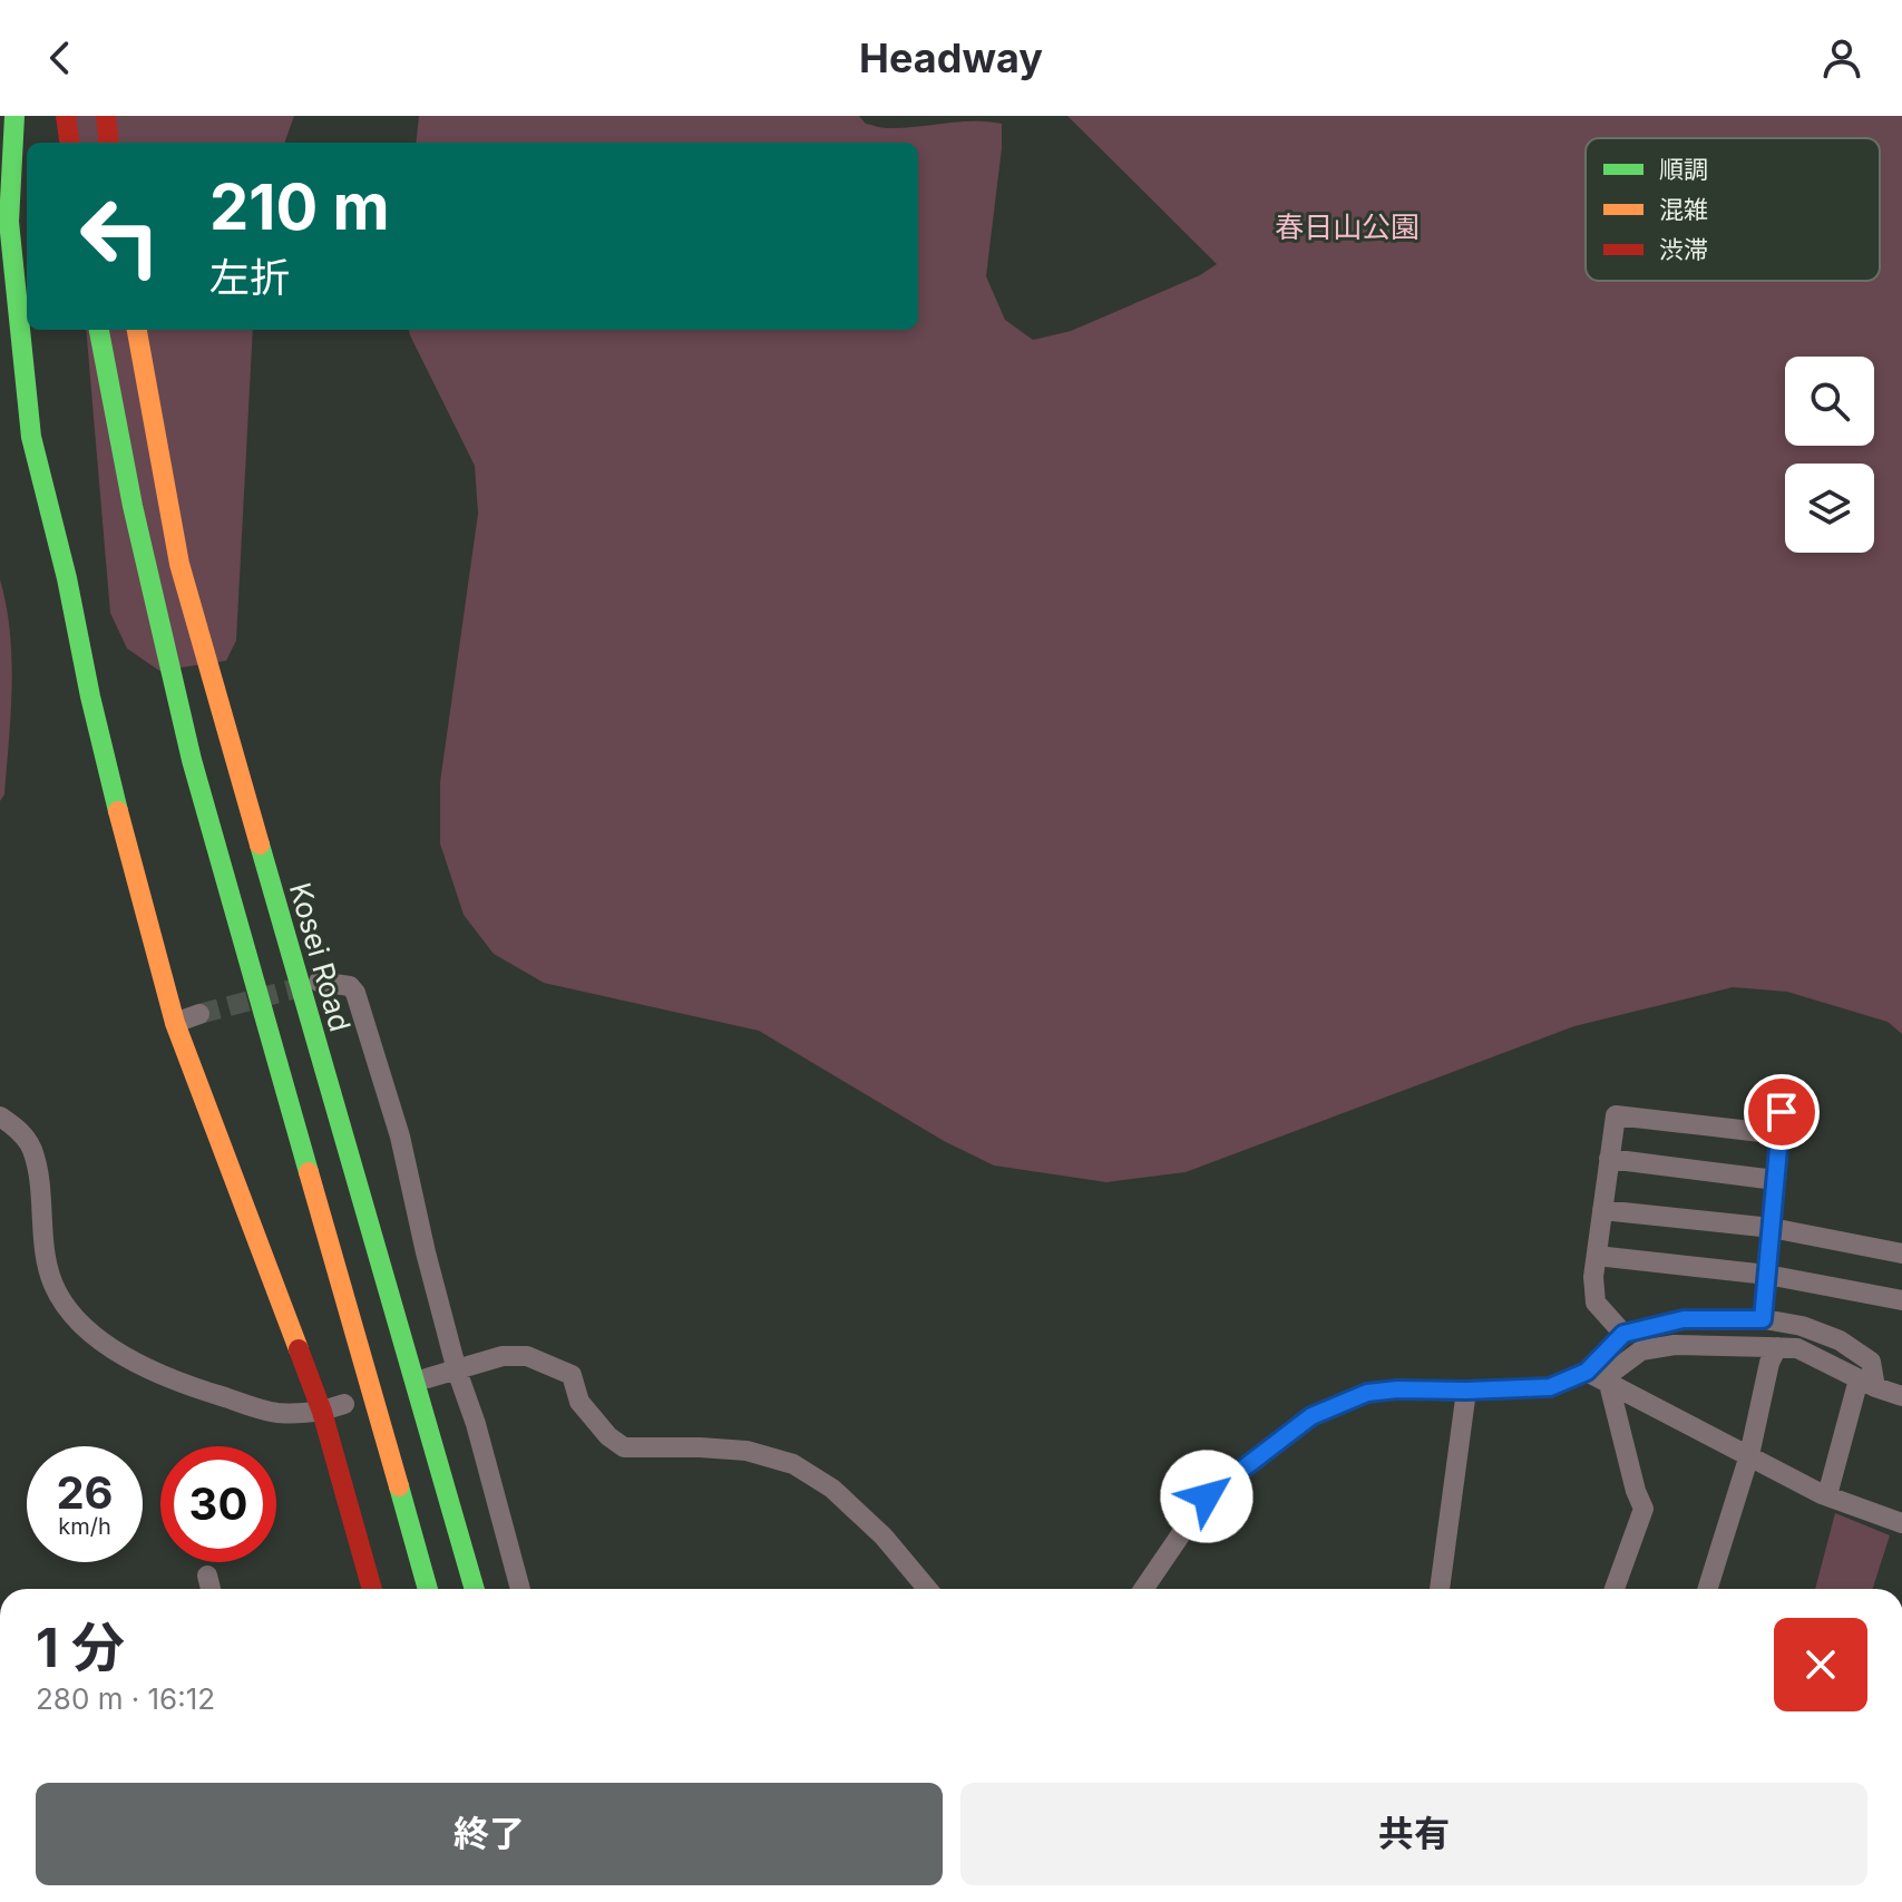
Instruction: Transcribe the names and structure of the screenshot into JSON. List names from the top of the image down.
{
  "streets": {
    "main road": ["Kosei Road"]
  },
  "parks": ["春日山公園"],
  "legend": ["順調", "混雑", "渋滞"],
  "page": {
    "header": "Headway",
    "turn": ["210 m", "左折"],
    "speed": "26 km/h",
    "limit": "30",
    "heading": ["1 分", "280 m · 16:12"],
    "buttons": ["終了", "共有"]
  }
}
